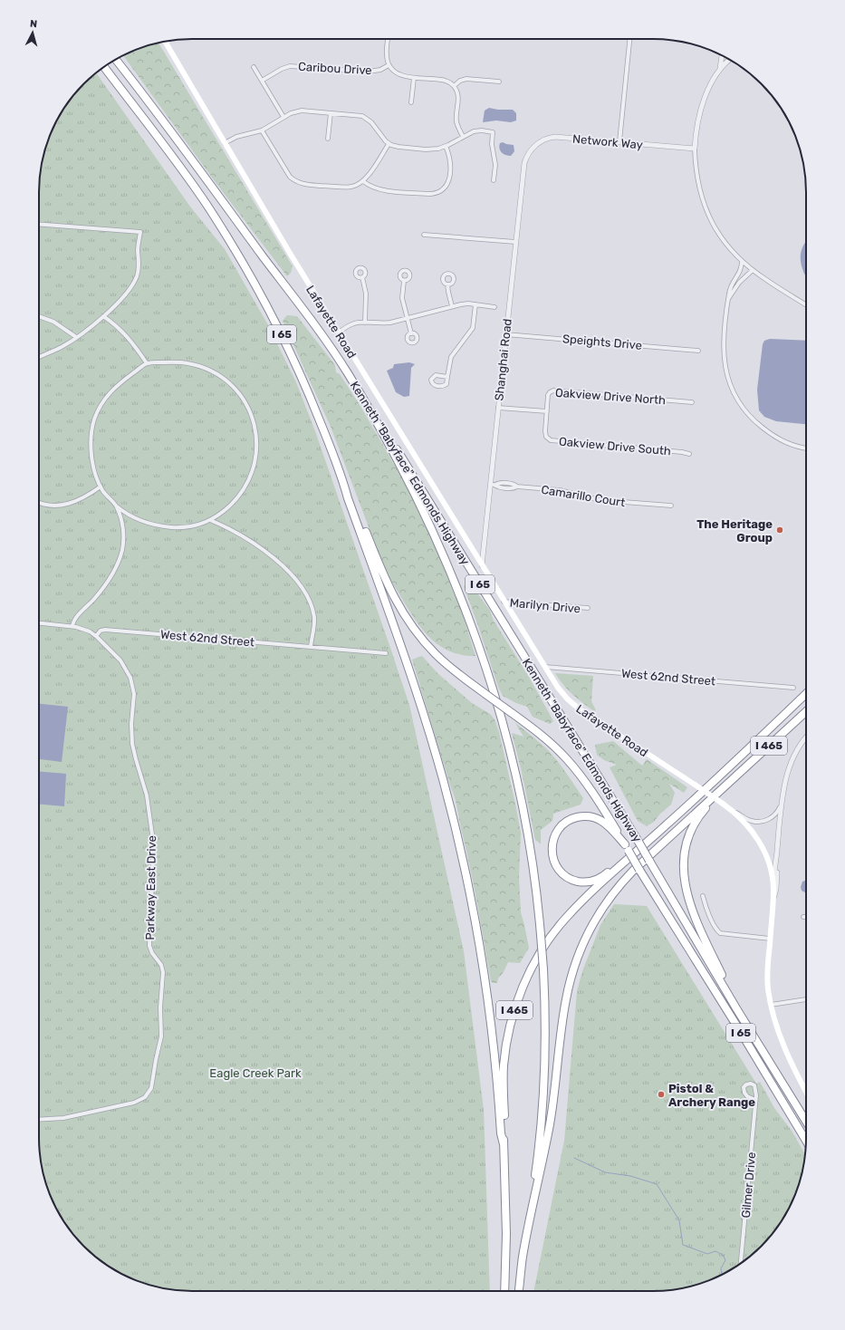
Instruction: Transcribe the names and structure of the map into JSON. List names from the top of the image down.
{
  "streets": {
    "highway": ["I 65", "Kenneth \"Babyface\" Edmonds Highway", "I 465"],
    "main road": ["Lafayette Road"],
    "street": [
      "Caribou Drive",
      "Network Way",
      "Speights Drive",
      "Shanghai Road",
      "Oakview Drive North",
      "Oakview Drive South",
      "Camarillo Court",
      "Marilyn Drive",
      "West 62nd Street",
      "Parkway East Drive",
      "Gilmer Drive"
    ]
  },
  "crossings": [
    ["Network Way", "Shanghai Road"],
    ["Lafayette Road", "Shanghai Road"],
    ["Lafayette Road", "Marilyn Drive"],
    ["Lafayette Road", "West 62nd Street"],
    ["I 65", "Kenneth \"Babyface\" Edmonds Highway"],
    ["Speights Drive", "Shanghai Road"],
    ["Shanghai Road", "Camarillo Court"],
    ["Oakview Drive North", "Oakview Drive South"],
    ["West 62nd Street", "Parkway East Drive"]
  ],
  "parks": ["Eagle Creek Park"],
  "places": ["The Heritage Group", "Pistol & Archery Range"],
  "north": "top"
}
